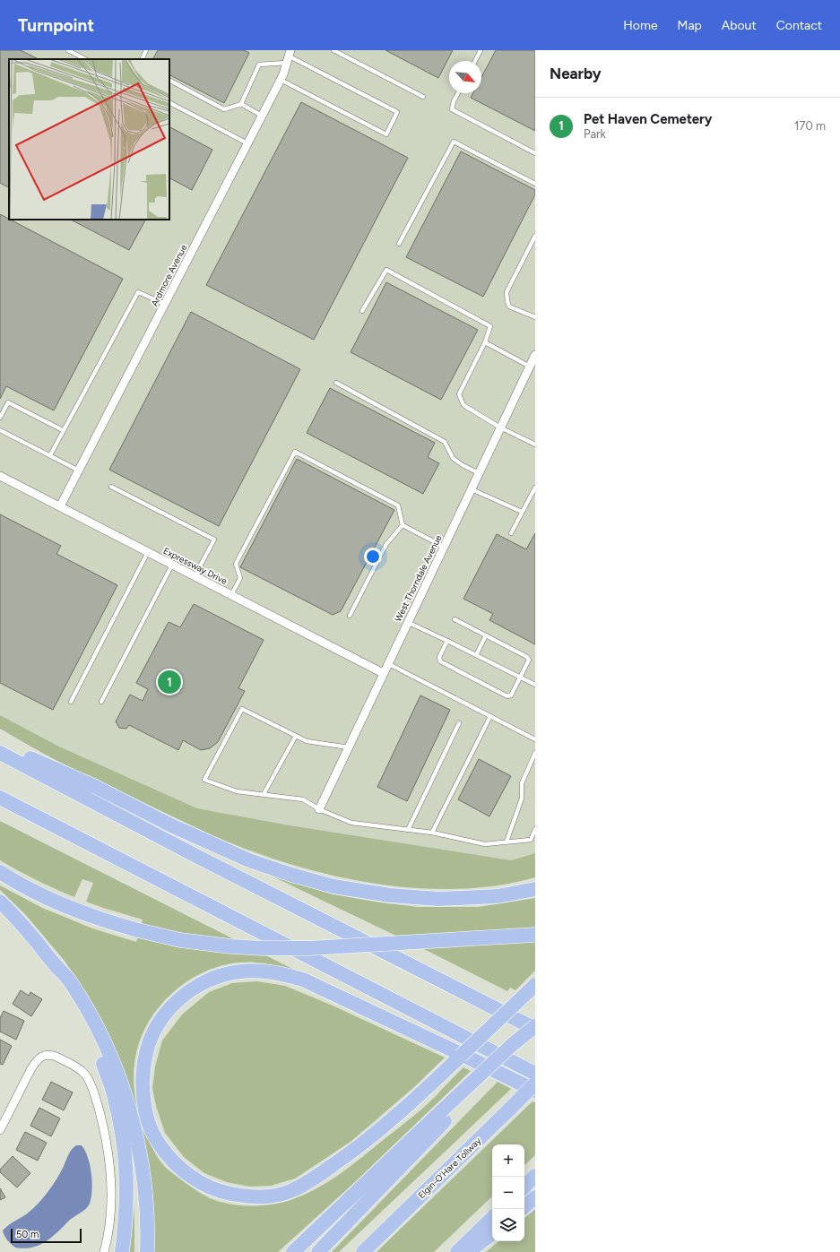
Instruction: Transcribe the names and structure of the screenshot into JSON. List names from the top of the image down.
{
  "streets": {
    "highway": ["Elgin-O'Hare Tollway"],
    "street": ["Ardmore Avenue", "Expressway Drive", "West Thorndale Avenue"]
  },
  "crossings": [
    ["Ardmore Avenue", "Expressway Drive"],
    ["Expressway Drive", "West Thorndale Avenue"]
  ],
  "scale_bar": "50 m",
  "north": "bottom right",
  "page": {
    "header": "Turnpoint",
    "nav": [
      "Home",
      "Map",
      "About",
      "Contact"
    ],
    "heading": "Nearby",
    "list": [
      {
        "mark": "1",
        "name": "Pet Haven Cemetery",
        "note": "Park",
        "value": "170 m"
      }
    ],
    "pins": "1",
    "map_buttons": ["+", "−"],
    "scale": "50 m"
  }
}
